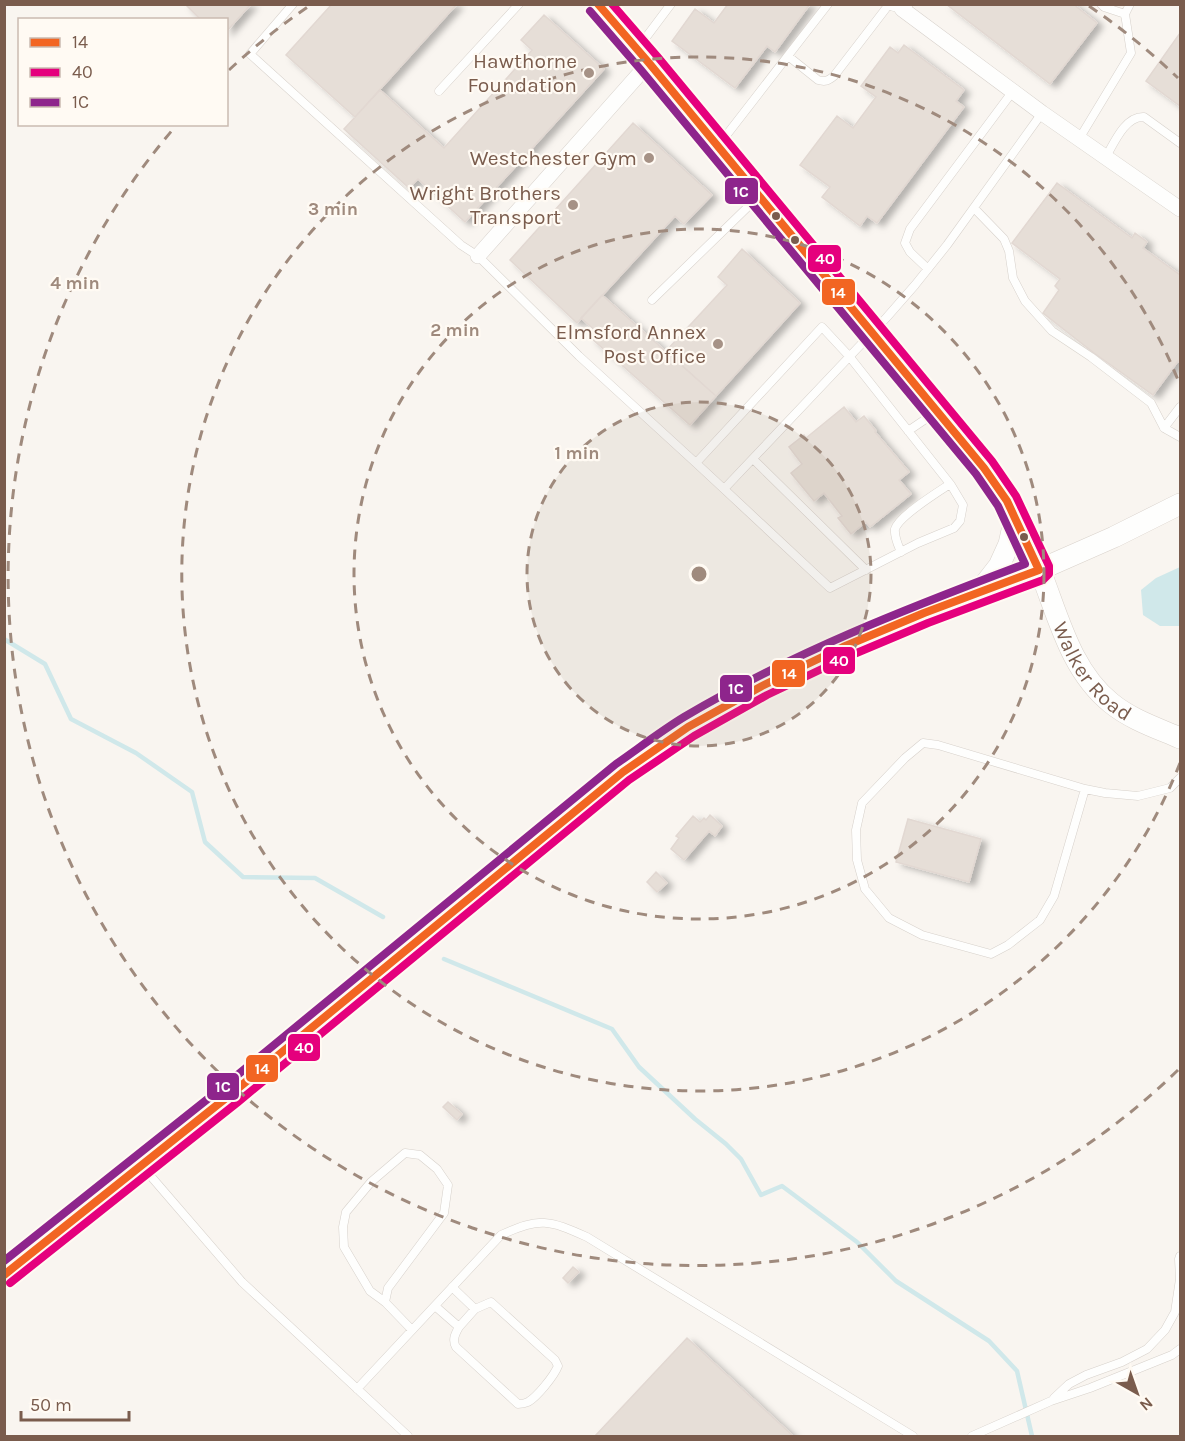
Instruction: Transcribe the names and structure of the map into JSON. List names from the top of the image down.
{
  "streets": {
    "main road": ["Walker Road"]
  },
  "places": [
    "Hawthorne Foundation",
    "Westchester Gym",
    "Wright Brothers Transport",
    "Elmsford Annex Post Office"
  ],
  "lines": ["transit line 14", "transit line 40", "transit line 1C"],
  "legend": ["14", "40", "1C"],
  "scale_bar": "50 m",
  "north": "bottom right",
  "rings": [
    "3 min",
    "4 min",
    "2 min",
    "1 min"
  ]
}
